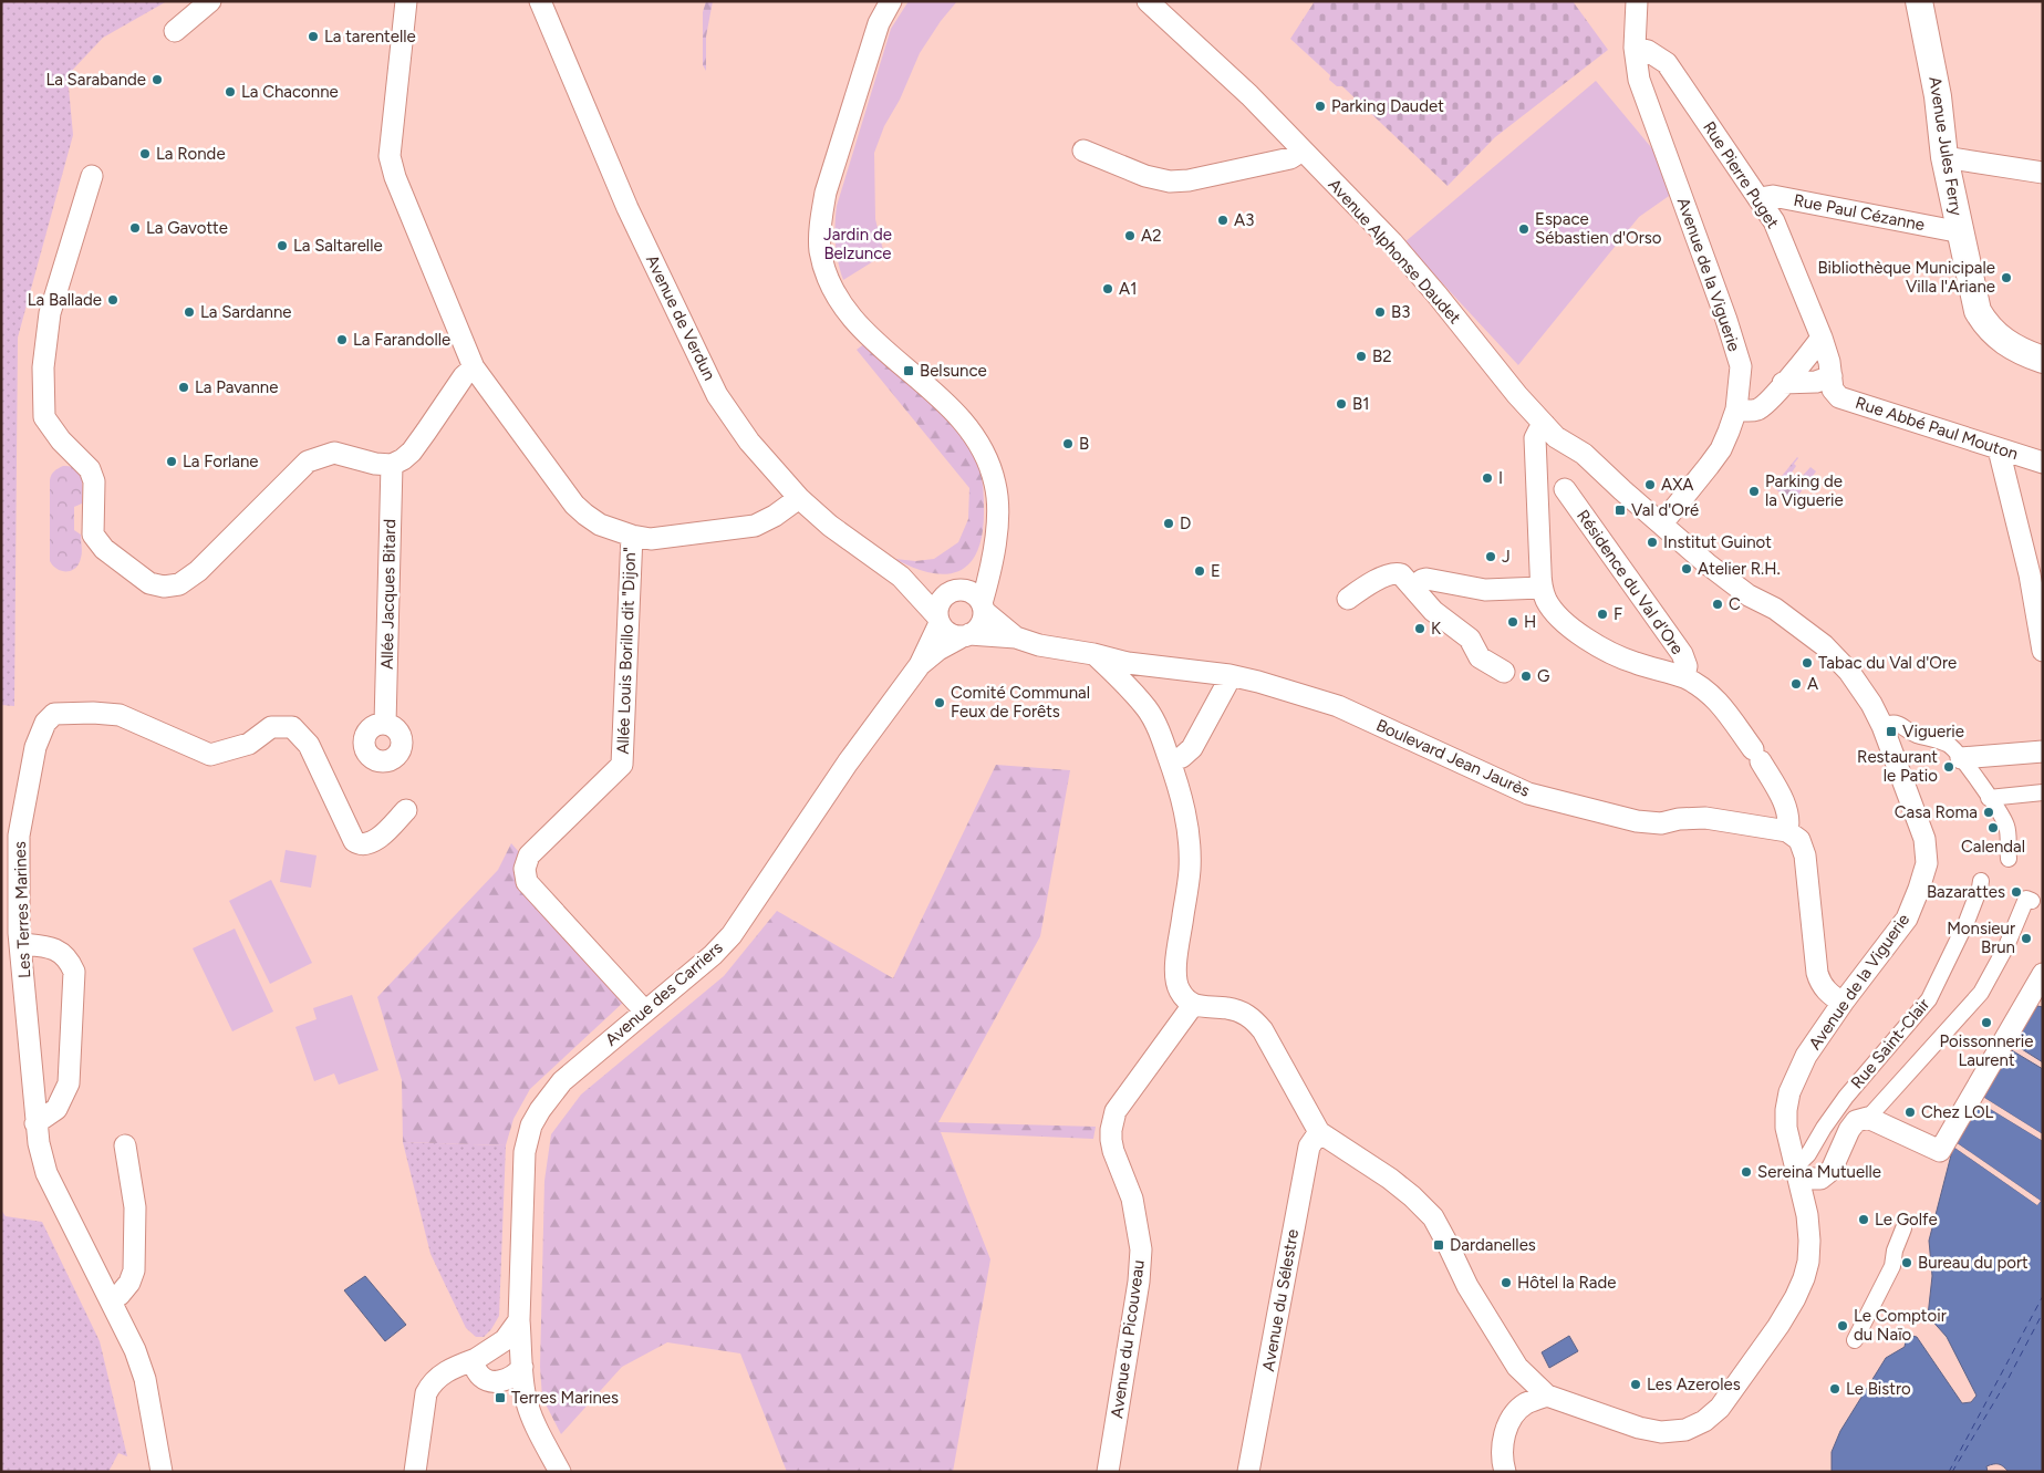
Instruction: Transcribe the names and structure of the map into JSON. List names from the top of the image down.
{
  "streets": {
    "street": [
      "Avenue Jules Ferry",
      "Rue Pierre Puget",
      "Rue Paul Cézanne",
      "Avenue Alphonse Daudet",
      "Avenue de la Viguerie",
      "Avenue de Verdun",
      "Rue Abbé Paul Mouton",
      "Résidence du Val d'Ore",
      "Allée Jacques Bitard",
      "Allée Louis Borillo dit \"Dijon\"",
      "Boulevard Jean Jaurès",
      "Les Terres Marines",
      "Avenue des Carriers",
      "Rue Saint-Clair",
      "Avenue du Sélestre",
      "Avenue du Picouveau"
    ]
  },
  "crossings": [
    ["Avenue Jules Ferry", "Rue Paul Cézanne"],
    ["Rue Pierre Puget", "Rue Paul Cézanne"],
    ["Rue Pierre Puget", "Avenue de la Viguerie"],
    ["Rue Pierre Puget", "Rue Abbé Paul Mouton"],
    ["Avenue Alphonse Daudet", "Avenue de la Viguerie"],
    ["Avenue Alphonse Daudet", "Résidence du Val d'Ore"],
    ["Avenue de la Viguerie", "Rue Saint-Clair"],
    ["Avenue de Verdun", "Avenue des Carriers"],
    ["Résidence du Val d'Ore", "Boulevard Jean Jaurès"],
    ["Allée Louis Borillo dit \"Dijon\"", "Avenue des Carriers"]
  ],
  "parks": ["Jardin de Belzunce"],
  "places": {
    "other": [
      "La tarentelle",
      "La Sarabande",
      "La Chaconne",
      "Parking Daudet",
      "La Ronde",
      "A3",
      "La Gavotte",
      "Espace Sébastien d'Orso",
      "A2",
      "La Saltarelle",
      "Bibliothèque Municipale Villa l'Ariane",
      "A1",
      "La Ballade",
      "La Sardanne",
      "B3",
      "La Farandolle",
      "B2",
      "La Pavanne",
      "B1",
      "B",
      "La Forlane",
      "I",
      "AXA",
      "Parking de la Viguerie",
      "D",
      "Institut Guinot",
      "J",
      "Atelier R.H.",
      "E",
      "C",
      "F",
      "H",
      "K",
      "Tabac du Val d'Ore",
      "G",
      "A",
      "Comité Communal Feux de Forêts",
      "Restaurant le Patio",
      "Casa Roma",
      "Calendal",
      "Bazarattes",
      "Monsieur Brun",
      "Poissonnerie Laurent",
      "Chez LOL",
      "Sereina Mutuelle",
      "Le Golfe",
      "Bureau du port",
      "Hôtel la Rade",
      "Le Comptoir du Naïo",
      "Les Azeroles",
      "Le Bistro"
    ],
    "transit": [
      "Belsunce",
      "Val d'Oré",
      "Viguerie",
      "Dardanelles",
      "Terres Marines"
    ]
  }
}
